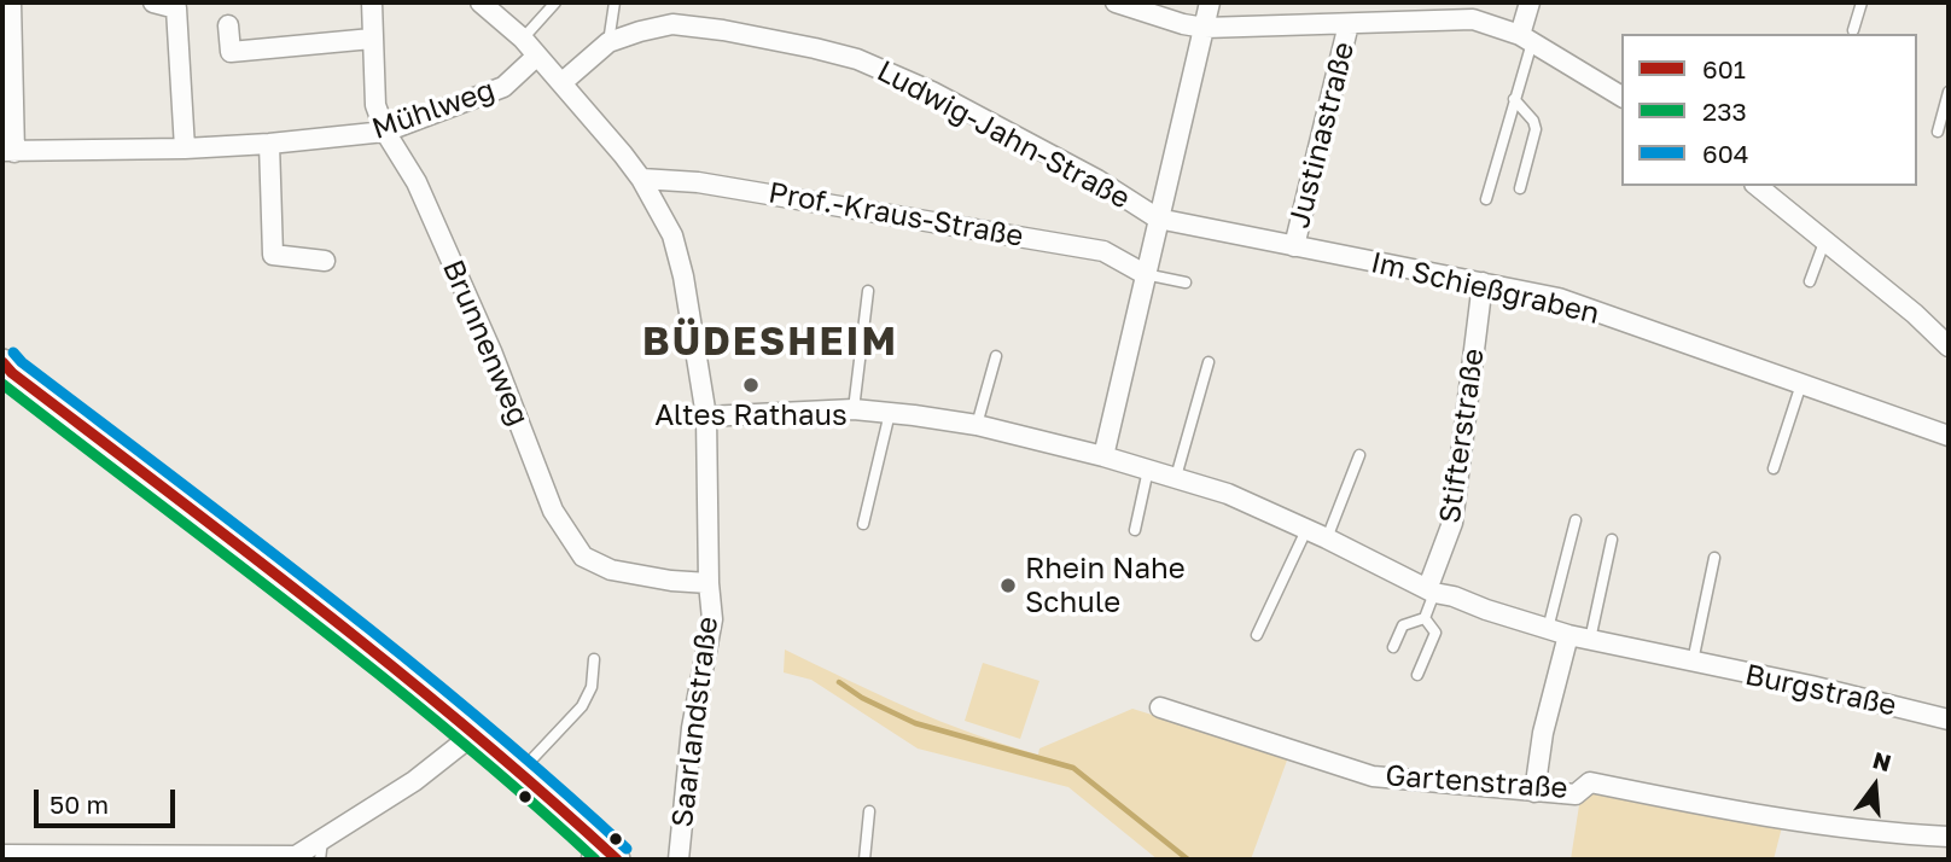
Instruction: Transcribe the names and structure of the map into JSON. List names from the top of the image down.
{
  "streets": {
    "street": [
      "Mühlweg",
      "Ludwig-Jahn-Straße",
      "Justinastraße",
      "Prof.-Kraus-Straße",
      "Im Schießgraben",
      "Brunnenweg",
      "Stifterstraße",
      "Burgstraße",
      "Saarlandstraße",
      "Gartenstraße"
    ]
  },
  "crossings": [
    ["Mühlweg", "Brunnenweg"],
    ["Mühlweg", "Saarlandstraße"],
    ["Ludwig-Jahn-Straße", "Im Schießgraben"],
    ["Ludwig-Jahn-Straße", "Saarlandstraße"],
    ["Justinastraße", "Im Schießgraben"],
    ["Prof.-Kraus-Straße", "Saarlandstraße"],
    ["Im Schießgraben", "Stifterstraße"],
    ["Brunnenweg", "Saarlandstraße"],
    ["Stifterstraße", "Burgstraße"],
    ["Burgstraße", "Saarlandstraße"]
  ],
  "districts": ["BÜDESHEIM"],
  "places": ["Altes Rathaus", "Rhein Nahe Schule"],
  "lines": ["transit line 604", "transit line 601", "transit line 233"],
  "legend": ["601", "233", "604"],
  "scale_bar": "50 m",
  "north": "top"
}
